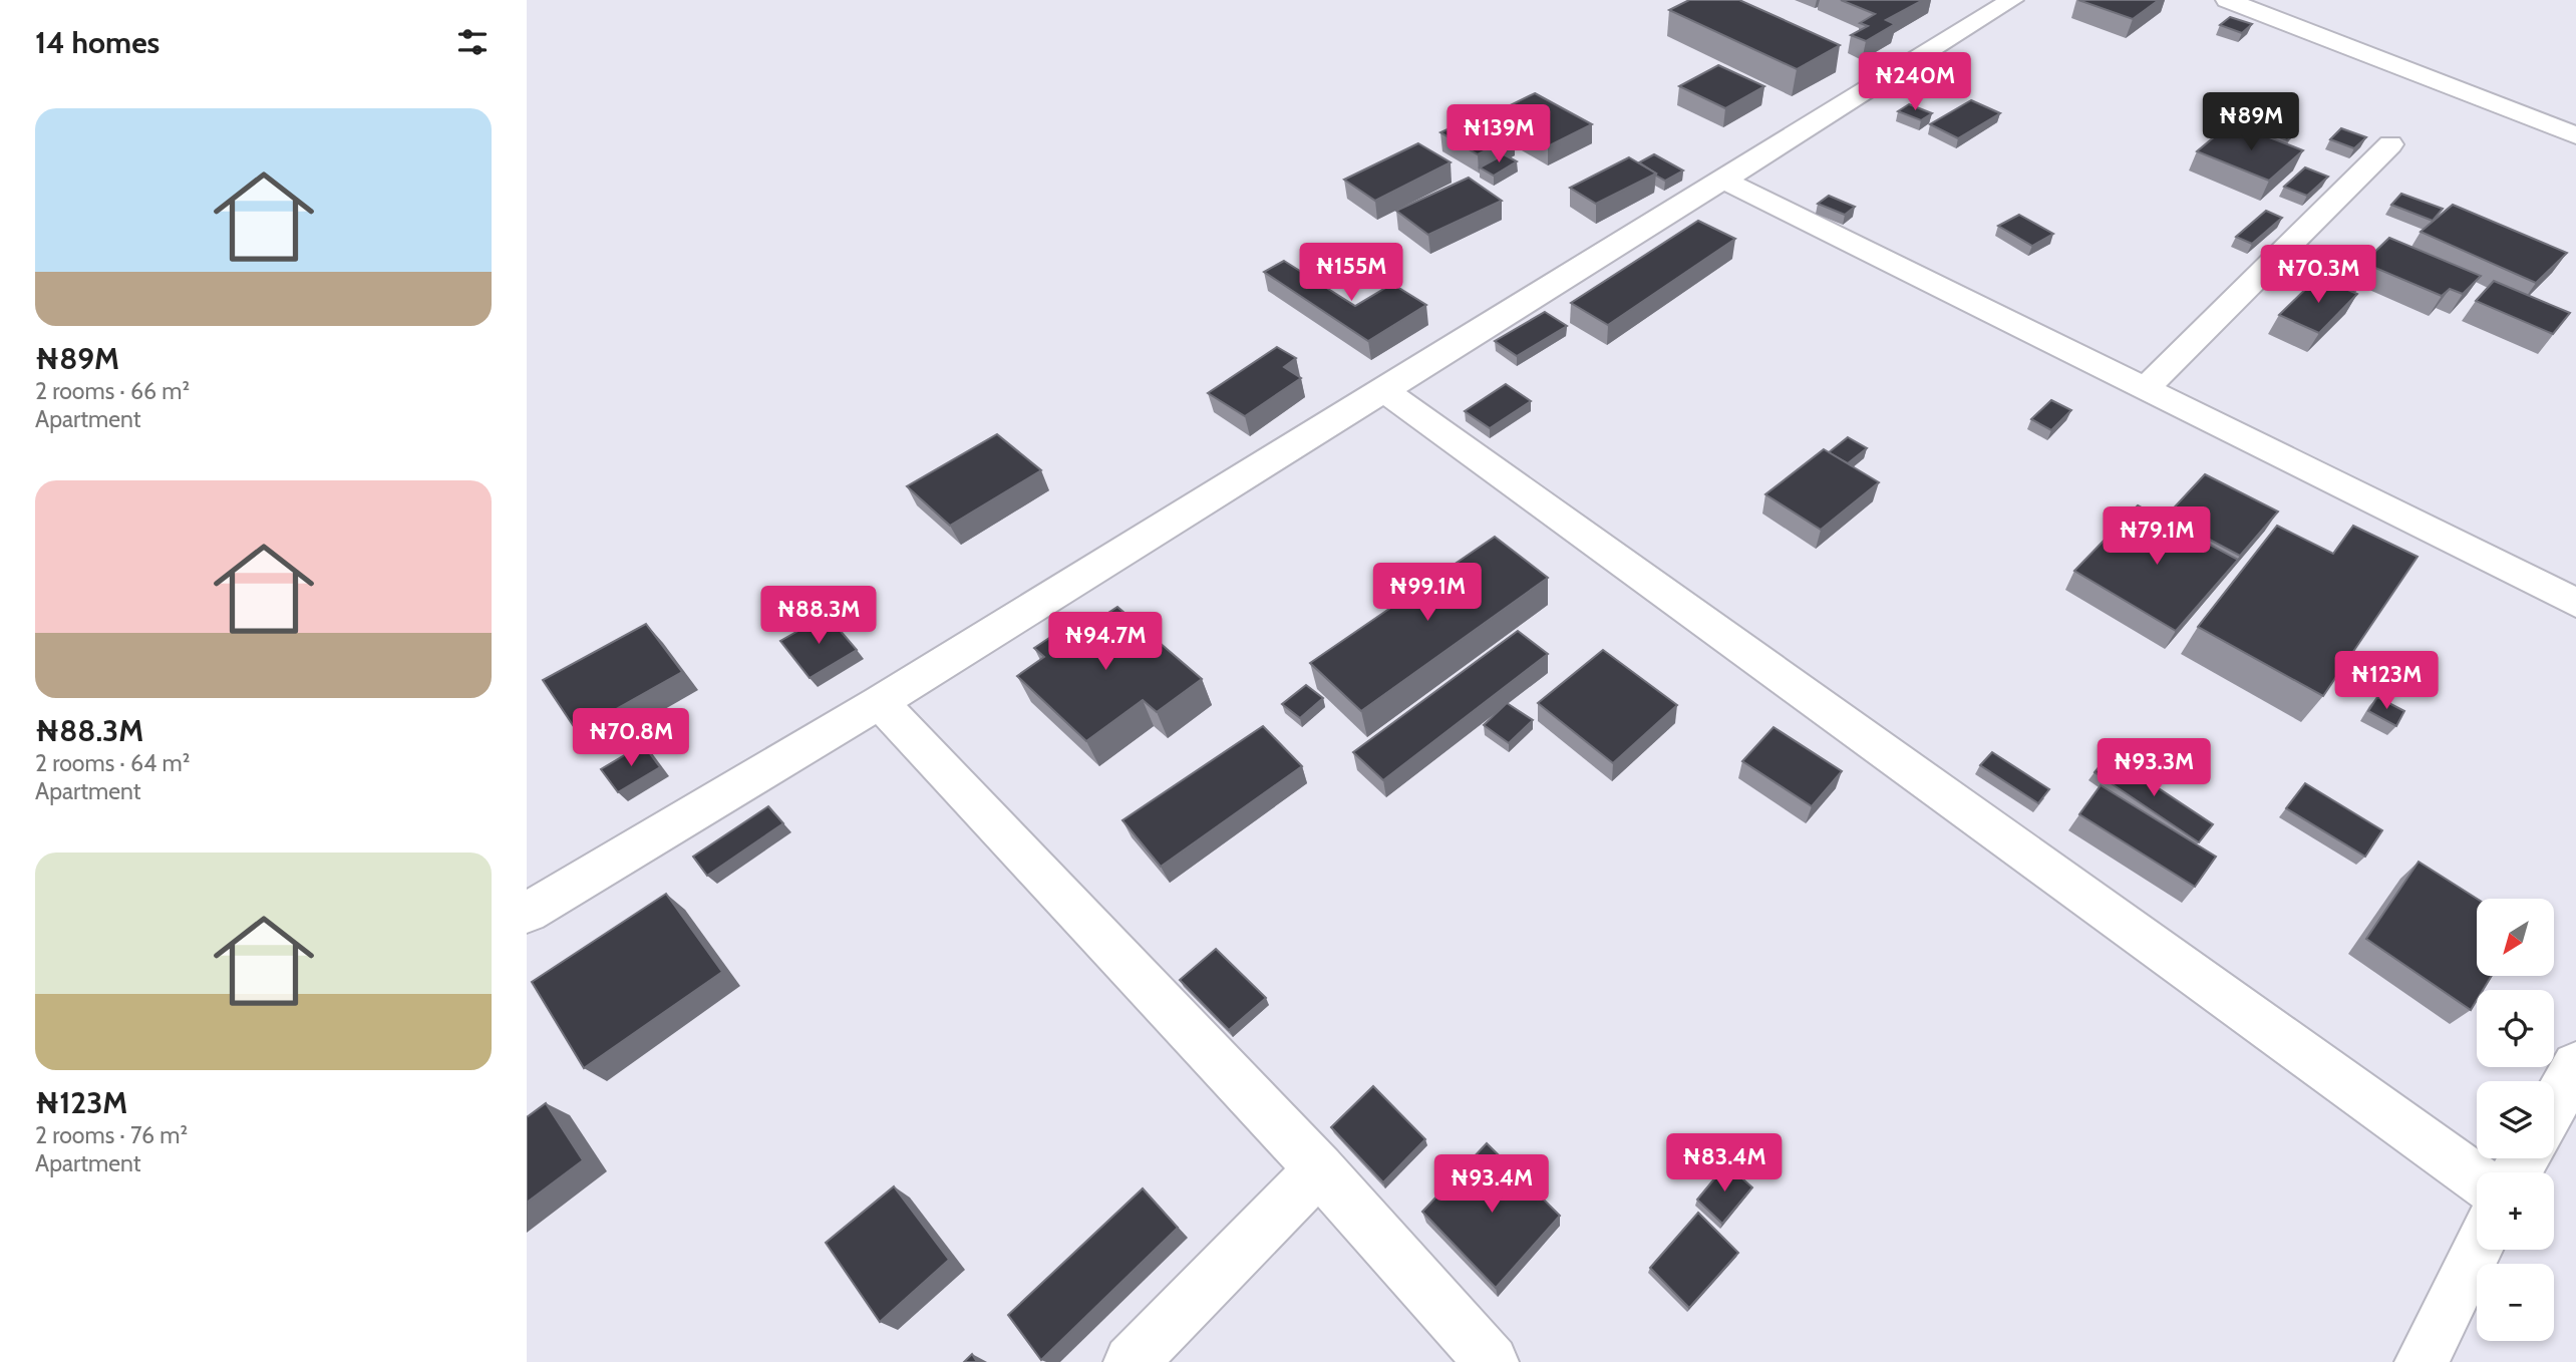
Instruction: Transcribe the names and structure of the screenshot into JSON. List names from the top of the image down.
{
  "north": "bottom left",
  "page": {
    "heading": "14 homes",
    "price": [
      "₦240M",
      "₦89M",
      "₦139M",
      "₦155M",
      "₦70.3M",
      "₦79.1M",
      "₦99.1M",
      "₦88.3M",
      "₦94.7M",
      "₦123M",
      "₦70.8M",
      "₦93.3M",
      "₦83.4M",
      "₦93.4M"
    ],
    "list": [
      {
        "name": "₦89M",
        "note": "2 rooms · 66 m² · Apartment"
      },
      {
        "name": "₦88.3M",
        "note": "2 rooms · 64 m² · Apartment"
      },
      {
        "name": "₦123M",
        "note": "2 rooms · 76 m² · Apartment"
      }
    ],
    "map_buttons": ["+", "−"]
  }
}
